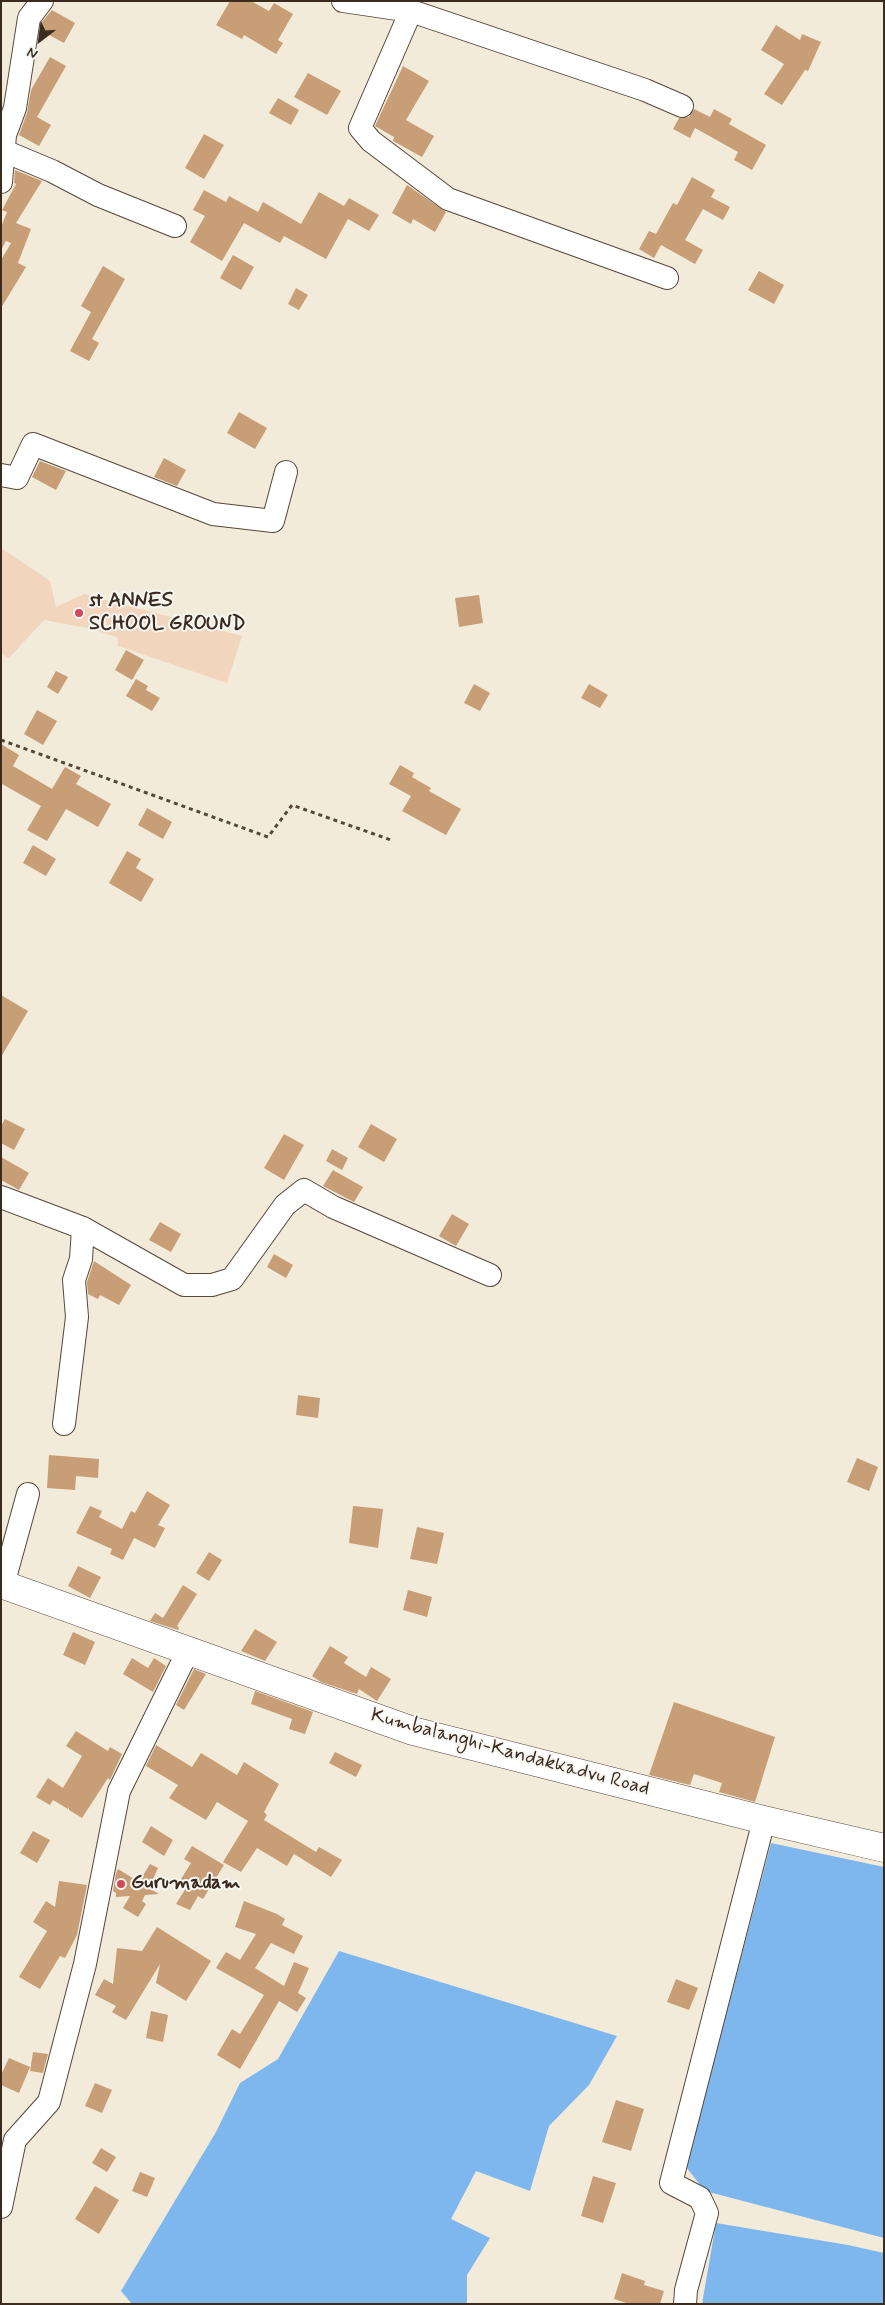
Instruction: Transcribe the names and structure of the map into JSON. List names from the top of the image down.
{
  "streets": {
    "main road": ["Kumbalanghi-Kandakkadvu Road"]
  },
  "places": ["st ANNES SCHOOL GROUND", "Gurumadam"],
  "north": "bottom left"
}
